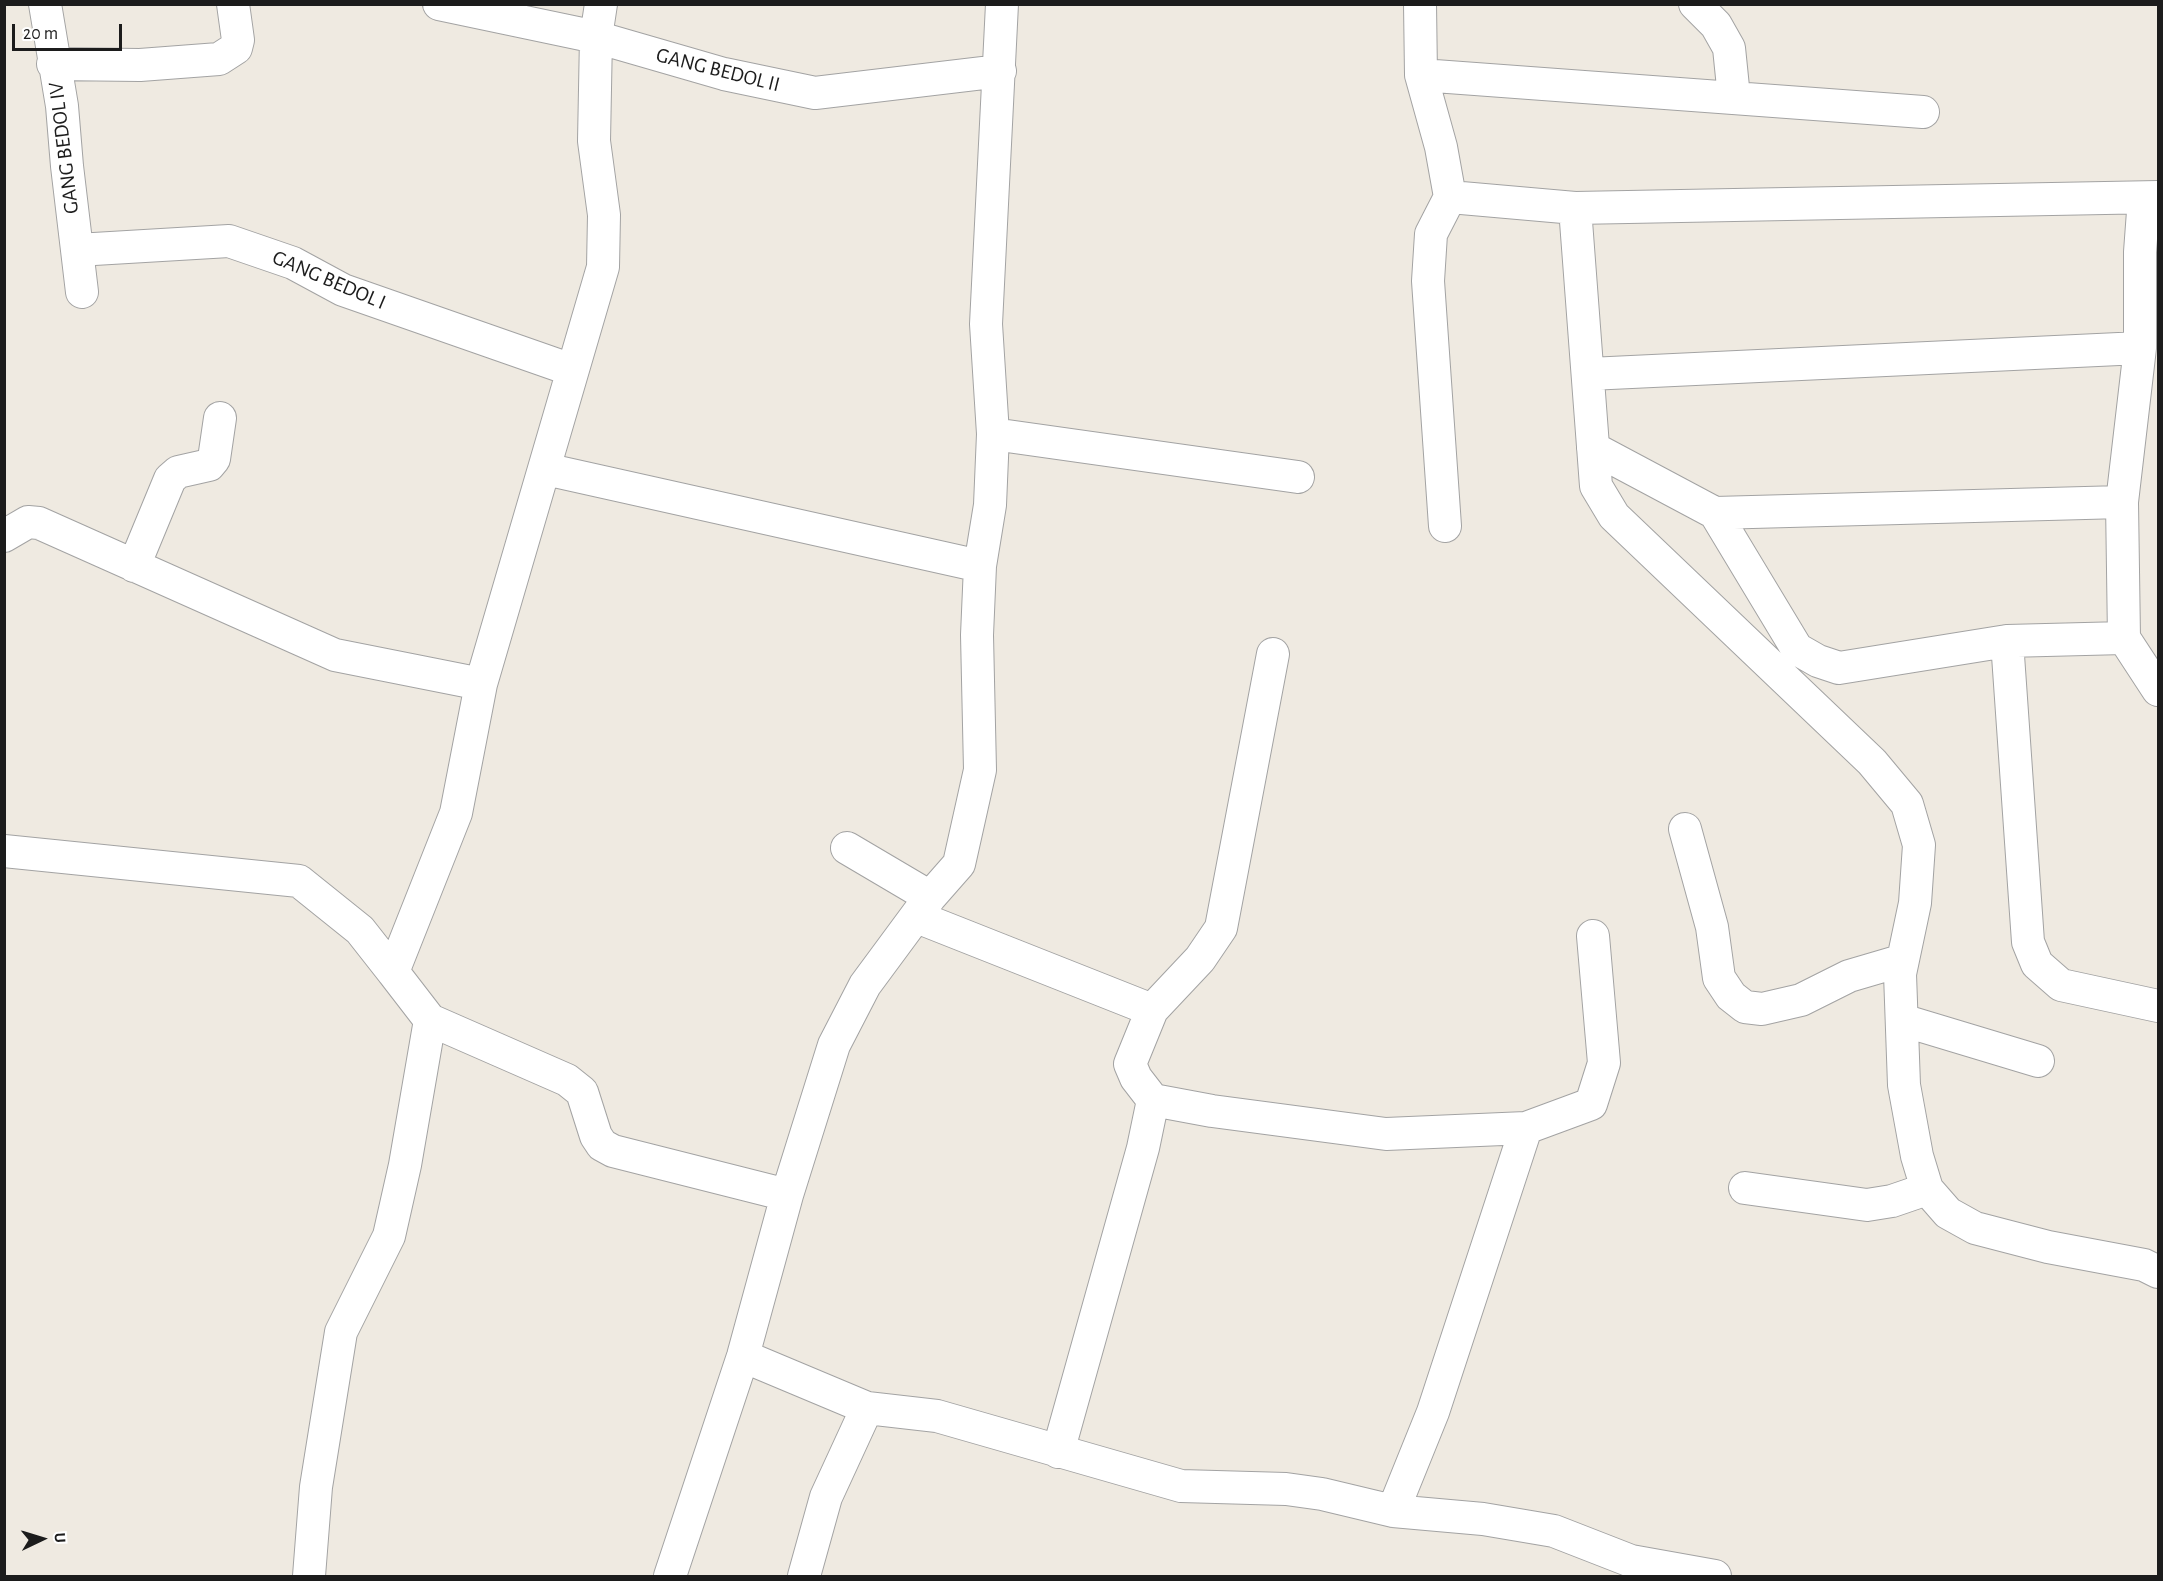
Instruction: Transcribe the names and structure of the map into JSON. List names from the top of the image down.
{
  "streets": {
    "street": ["GANG BEDOL II", "GANG BEDOL IV", "GANG BEDOL I"]
  },
  "crossings": [
    ["GANG BEDOL IV", "GANG BEDOL I"]
  ],
  "scale_bar": "20 m",
  "north": "right"
}
